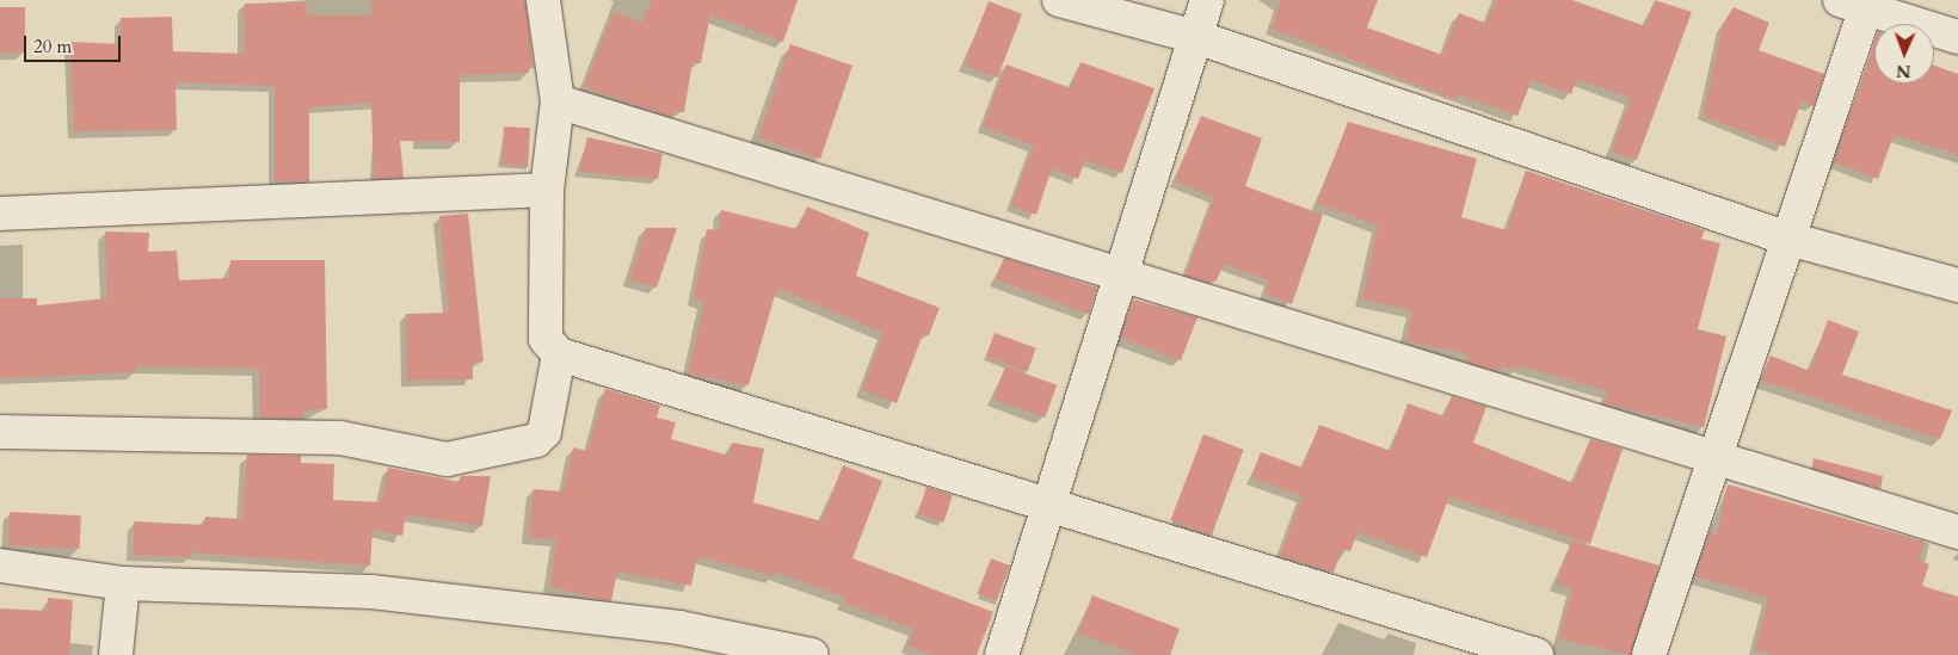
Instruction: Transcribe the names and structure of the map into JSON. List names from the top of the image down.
{
  "scale_bar": "20 m",
  "north": "bottom"
}
